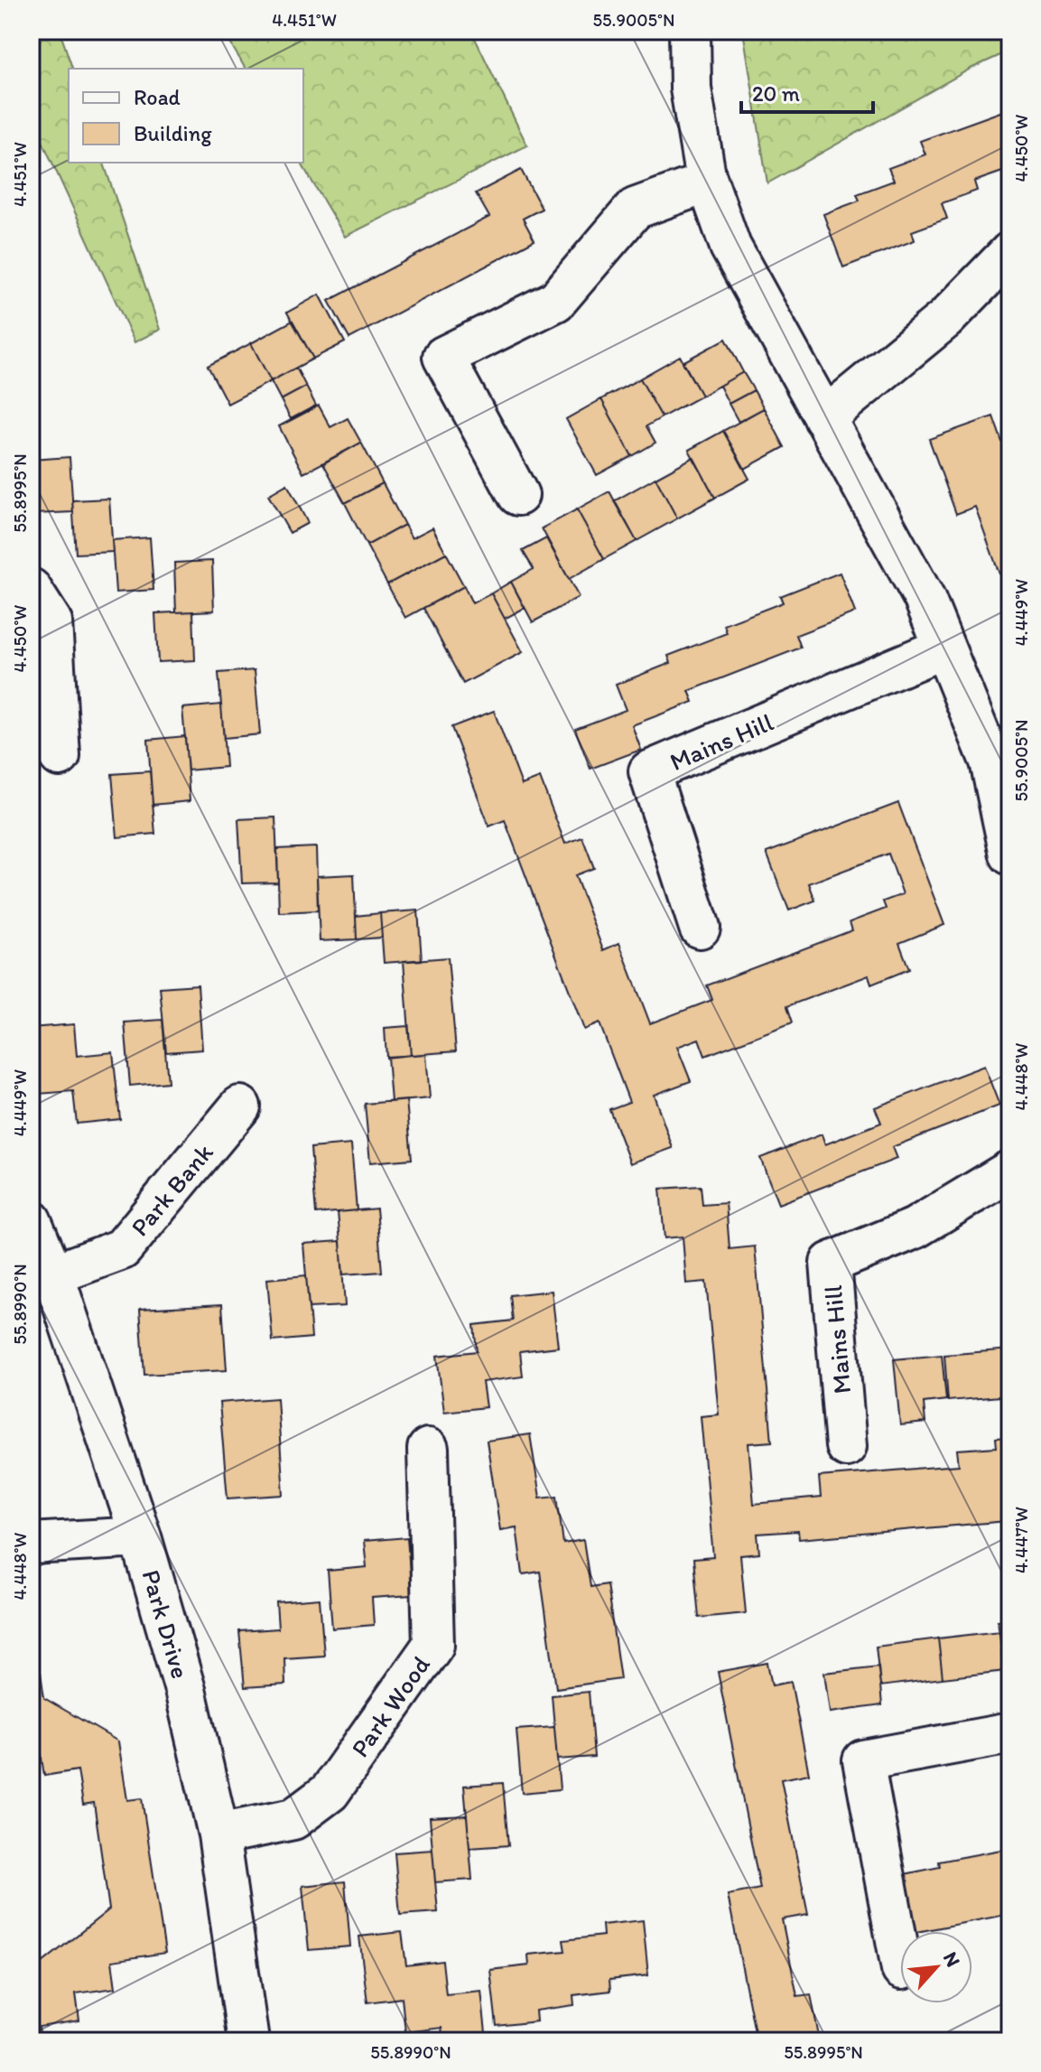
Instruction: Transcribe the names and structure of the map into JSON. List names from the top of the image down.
{
  "streets": {
    "street": [
      "Mains Hill",
      "Park Bank",
      "Park Drive",
      "Park Wood"
    ]
  },
  "crossings": [
    ["Park Bank", "Park Drive"],
    ["Park Drive", "Park Wood"]
  ],
  "legend": ["Road", "Building"],
  "scale_bar": "20 m",
  "north": "top right",
  "coordinates": [
    "4.451°W",
    "55.9005°N",
    "4.450°W",
    "55.8995°N",
    "4.449°W",
    "4.448°W",
    "55.8990°N",
    "4.447°W"
  ]
}
